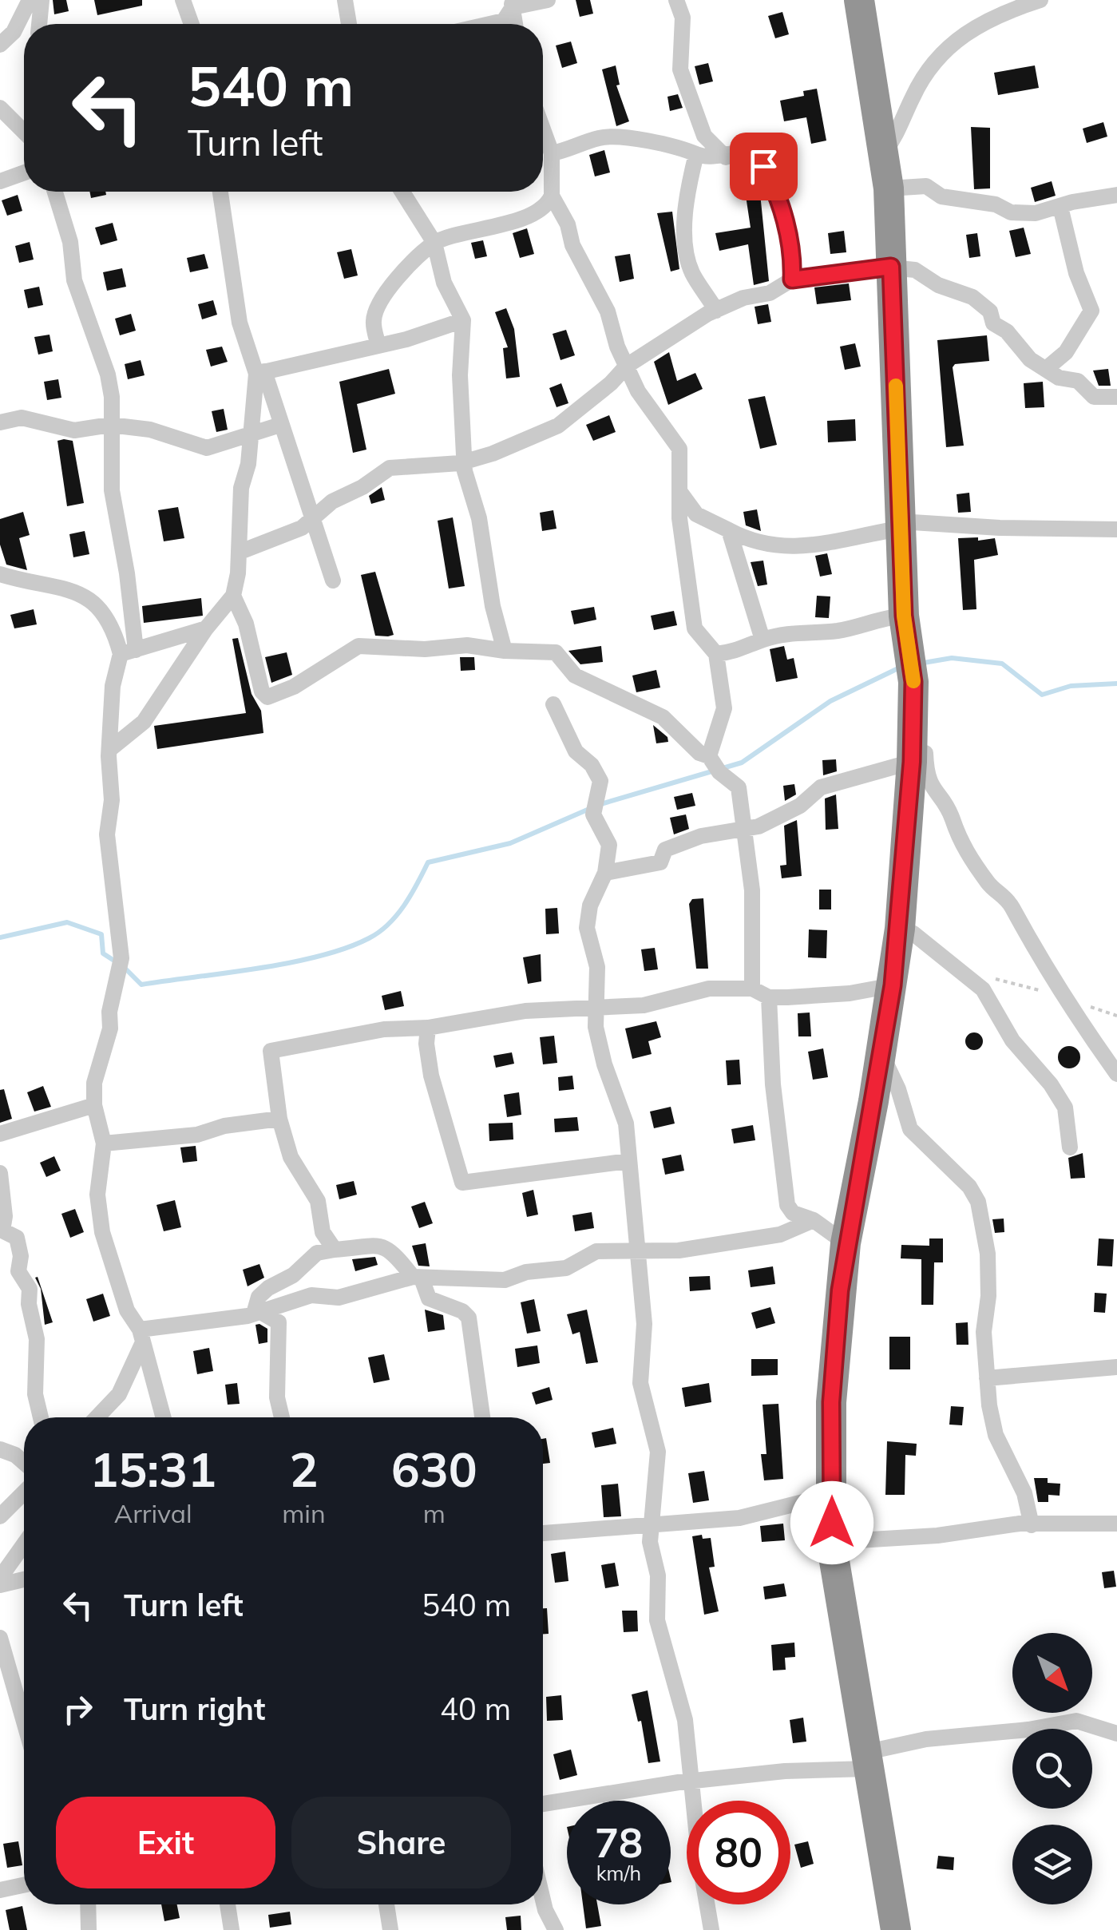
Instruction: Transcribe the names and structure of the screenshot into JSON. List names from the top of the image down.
{
  "north": "bottom right",
  "page": {
    "turn": ["540 m", "Turn left"],
    "eta": [
      "15:31",
      "Arrival",
      "2",
      "min",
      "630",
      "m"
    ],
    "list": [
      {
        "name": "Turn left",
        "value": "540 m"
      },
      {
        "name": "Turn right",
        "value": "40 m"
      }
    ],
    "buttons": ["Exit", "Share"],
    "speed": "78 km/h",
    "limit": "80"
  }
}
